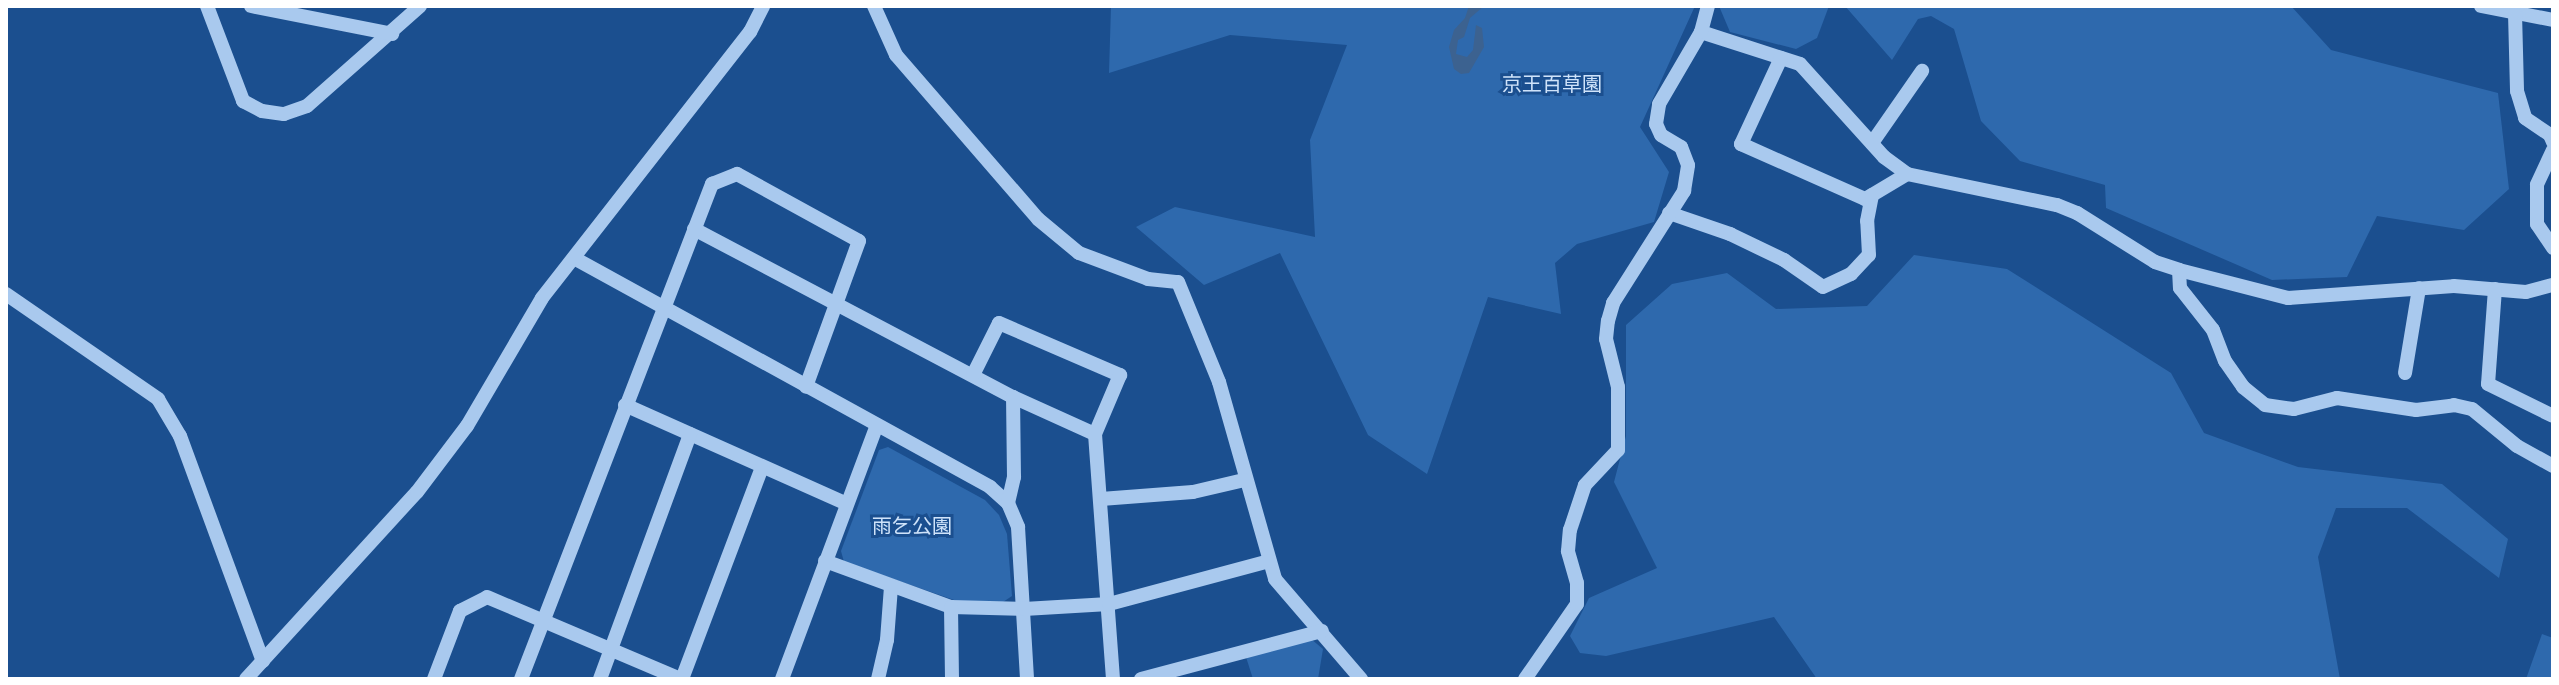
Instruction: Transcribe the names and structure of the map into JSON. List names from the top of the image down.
{
  "parks": ["京王百草園", "雨乞公園"]
}
